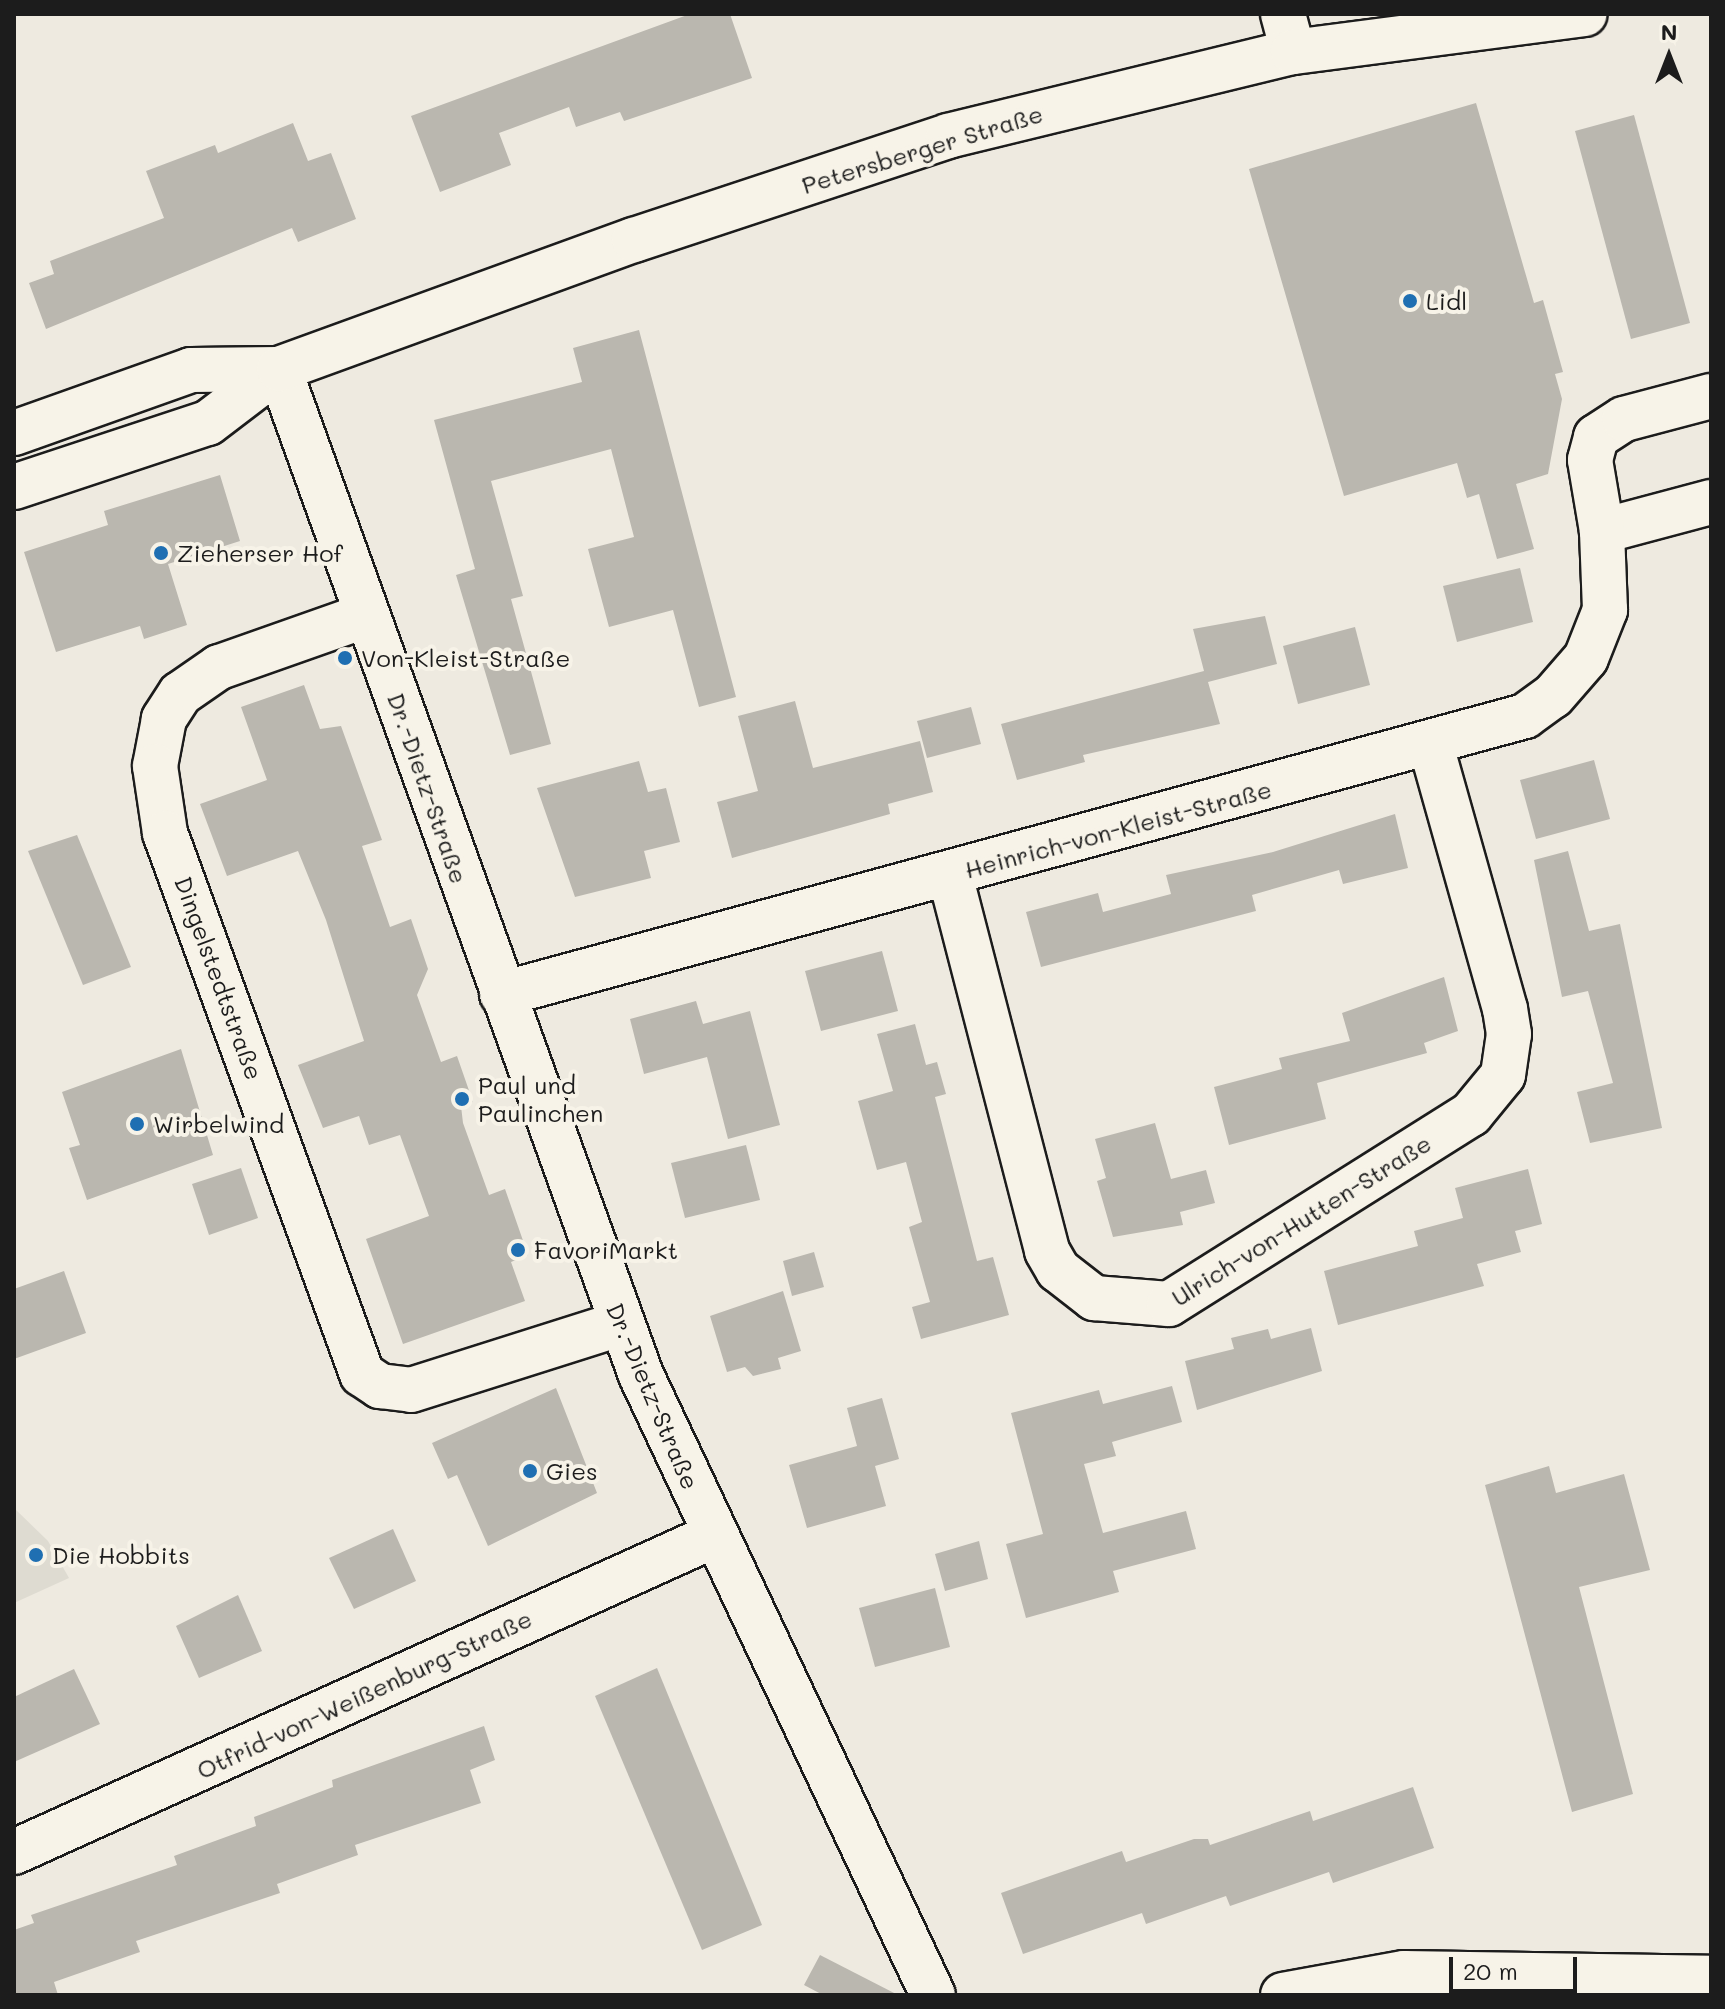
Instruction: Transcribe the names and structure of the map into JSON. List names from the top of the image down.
{
  "streets": {
    "street": [
      "Petersberger Straße",
      "Dr.-Dietz-Straße",
      "Heinrich-von-Kleist-Straße",
      "Dingelstedtstraße",
      "Ulrich-von-Hutten-Straße",
      "Otfrid-von-Weißenburg-Straße"
    ]
  },
  "crossings": [
    ["Petersberger Straße", "Dr.-Dietz-Straße"],
    ["Dr.-Dietz-Straße", "Heinrich-von-Kleist-Straße"],
    ["Dr.-Dietz-Straße", "Dingelstedtstraße"],
    ["Dr.-Dietz-Straße", "Otfrid-von-Weißenburg-Straße"],
    ["Heinrich-von-Kleist-Straße", "Ulrich-von-Hutten-Straße"]
  ],
  "places": [
    "Lidl",
    "Zieherser Hof",
    "Von-Kleist-Straße",
    "Paul und Paulinchen",
    "Wirbelwind",
    "FavoriMarkt",
    "Gies",
    "Die Hobbits"
  ],
  "scale_bar": "20 m",
  "north": "top"
}
